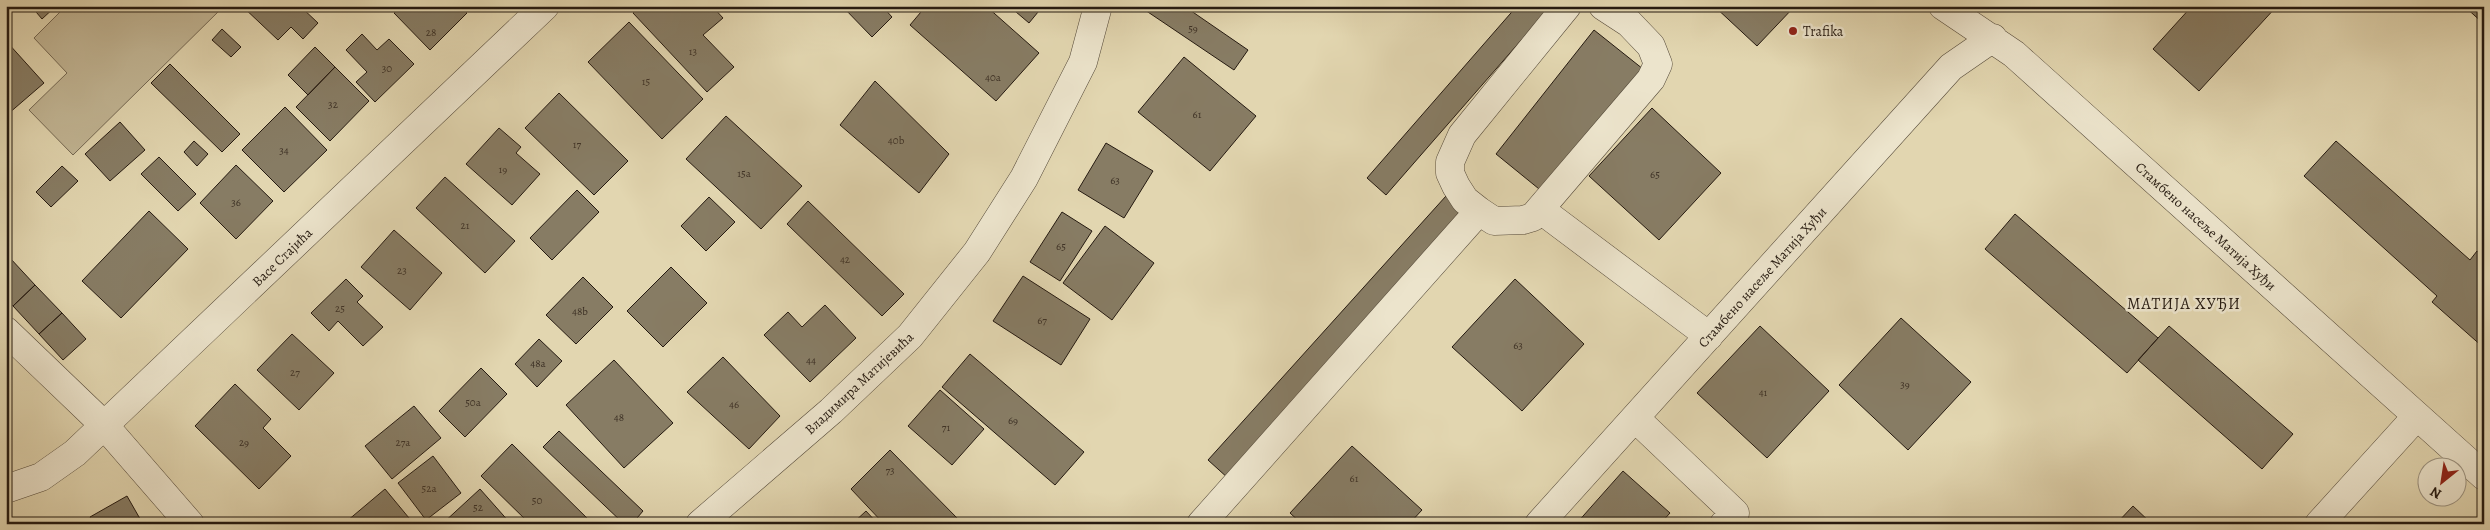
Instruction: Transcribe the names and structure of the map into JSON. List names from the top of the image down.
{
  "streets": {
    "street": ["Стамбено насеље Матија Хуђи", "Васе Стајића", "Владимира Матијевића"]
  },
  "districts": ["МАТИЈА ХУЂИ"],
  "places": ["Trafika"],
  "house_numbers": [
    "59",
    "28",
    "13",
    "30",
    "40a",
    "15",
    "32",
    "61",
    "40b",
    "17",
    "34",
    "19",
    "15a",
    "65",
    "63",
    "36",
    "21",
    "65",
    "42",
    "23",
    "25",
    "48b",
    "67",
    "63",
    "44",
    "48a",
    "27",
    "39",
    "41",
    "50a",
    "46",
    "48",
    "69",
    "71",
    "29",
    "27a",
    "73",
    "61",
    "52a",
    "50",
    "52"
  ],
  "north": "bottom left"
}
